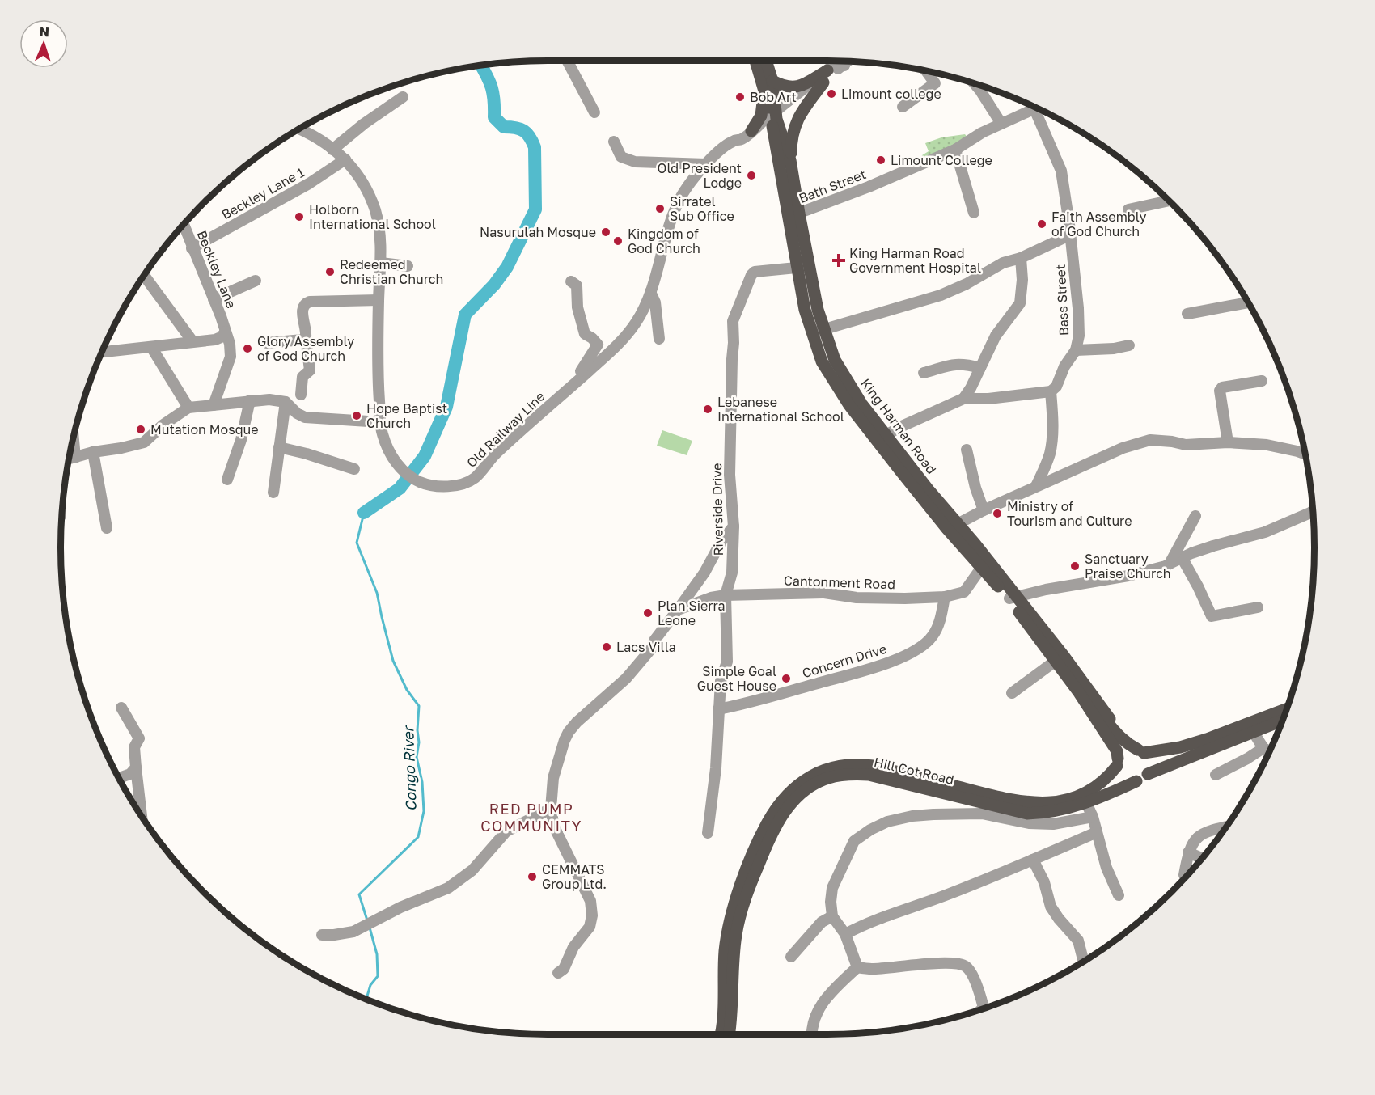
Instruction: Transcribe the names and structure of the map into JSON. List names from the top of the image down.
{
  "streets": {
    "main road": ["King Harman Road", "Hill Cot Road"],
    "street": [
      "Bath Street",
      "Beckley Lane 1",
      "Beckley Lane",
      "Bass Street",
      "Old Railway Line",
      "Riverside Drive",
      "Cantonment Road",
      "Concern Drive"
    ]
  },
  "crossings": [
    ["Bath Street", "King Harman Road"],
    ["Beckley Lane 1", "Beckley Lane"],
    ["Beckley Lane 1", "Old Railway Line"],
    ["King Harman Road", "Old Railway Line"],
    ["King Harman Road", "Riverside Drive"],
    ["King Harman Road", "Cantonment Road"],
    ["King Harman Road", "Hill Cot Road"],
    ["Riverside Drive", "Cantonment Road"],
    ["Riverside Drive", "Concern Drive"],
    ["Cantonment Road", "Concern Drive"]
  ],
  "districts": ["RED PUMP COMMUNITY"],
  "water": ["Congo River"],
  "places": {
    "other": [
      "Limount college",
      "Bob Art",
      "Limount College",
      "Old President Lodge",
      "Sirratel Sub Office",
      "Holborn International School",
      "Faith Assembly of God Church",
      "Nasurulah Mosque",
      "Kingdom of God Church",
      "Redeemed Christian Church",
      "Glory Assembly of God Church",
      "Lebanese International School",
      "Hope Baptist Church",
      "Mutation Mosque",
      "Ministry of Tourism and Culture",
      "Sanctuary Praise Church",
      "Plan Sierra Leone",
      "Lacs Villa",
      "Simple Goal Guest House",
      "CEMMATS Group Ltd."
    ],
    "health": ["King Harman Road Government Hospital"]
  },
  "north": "top"
}
